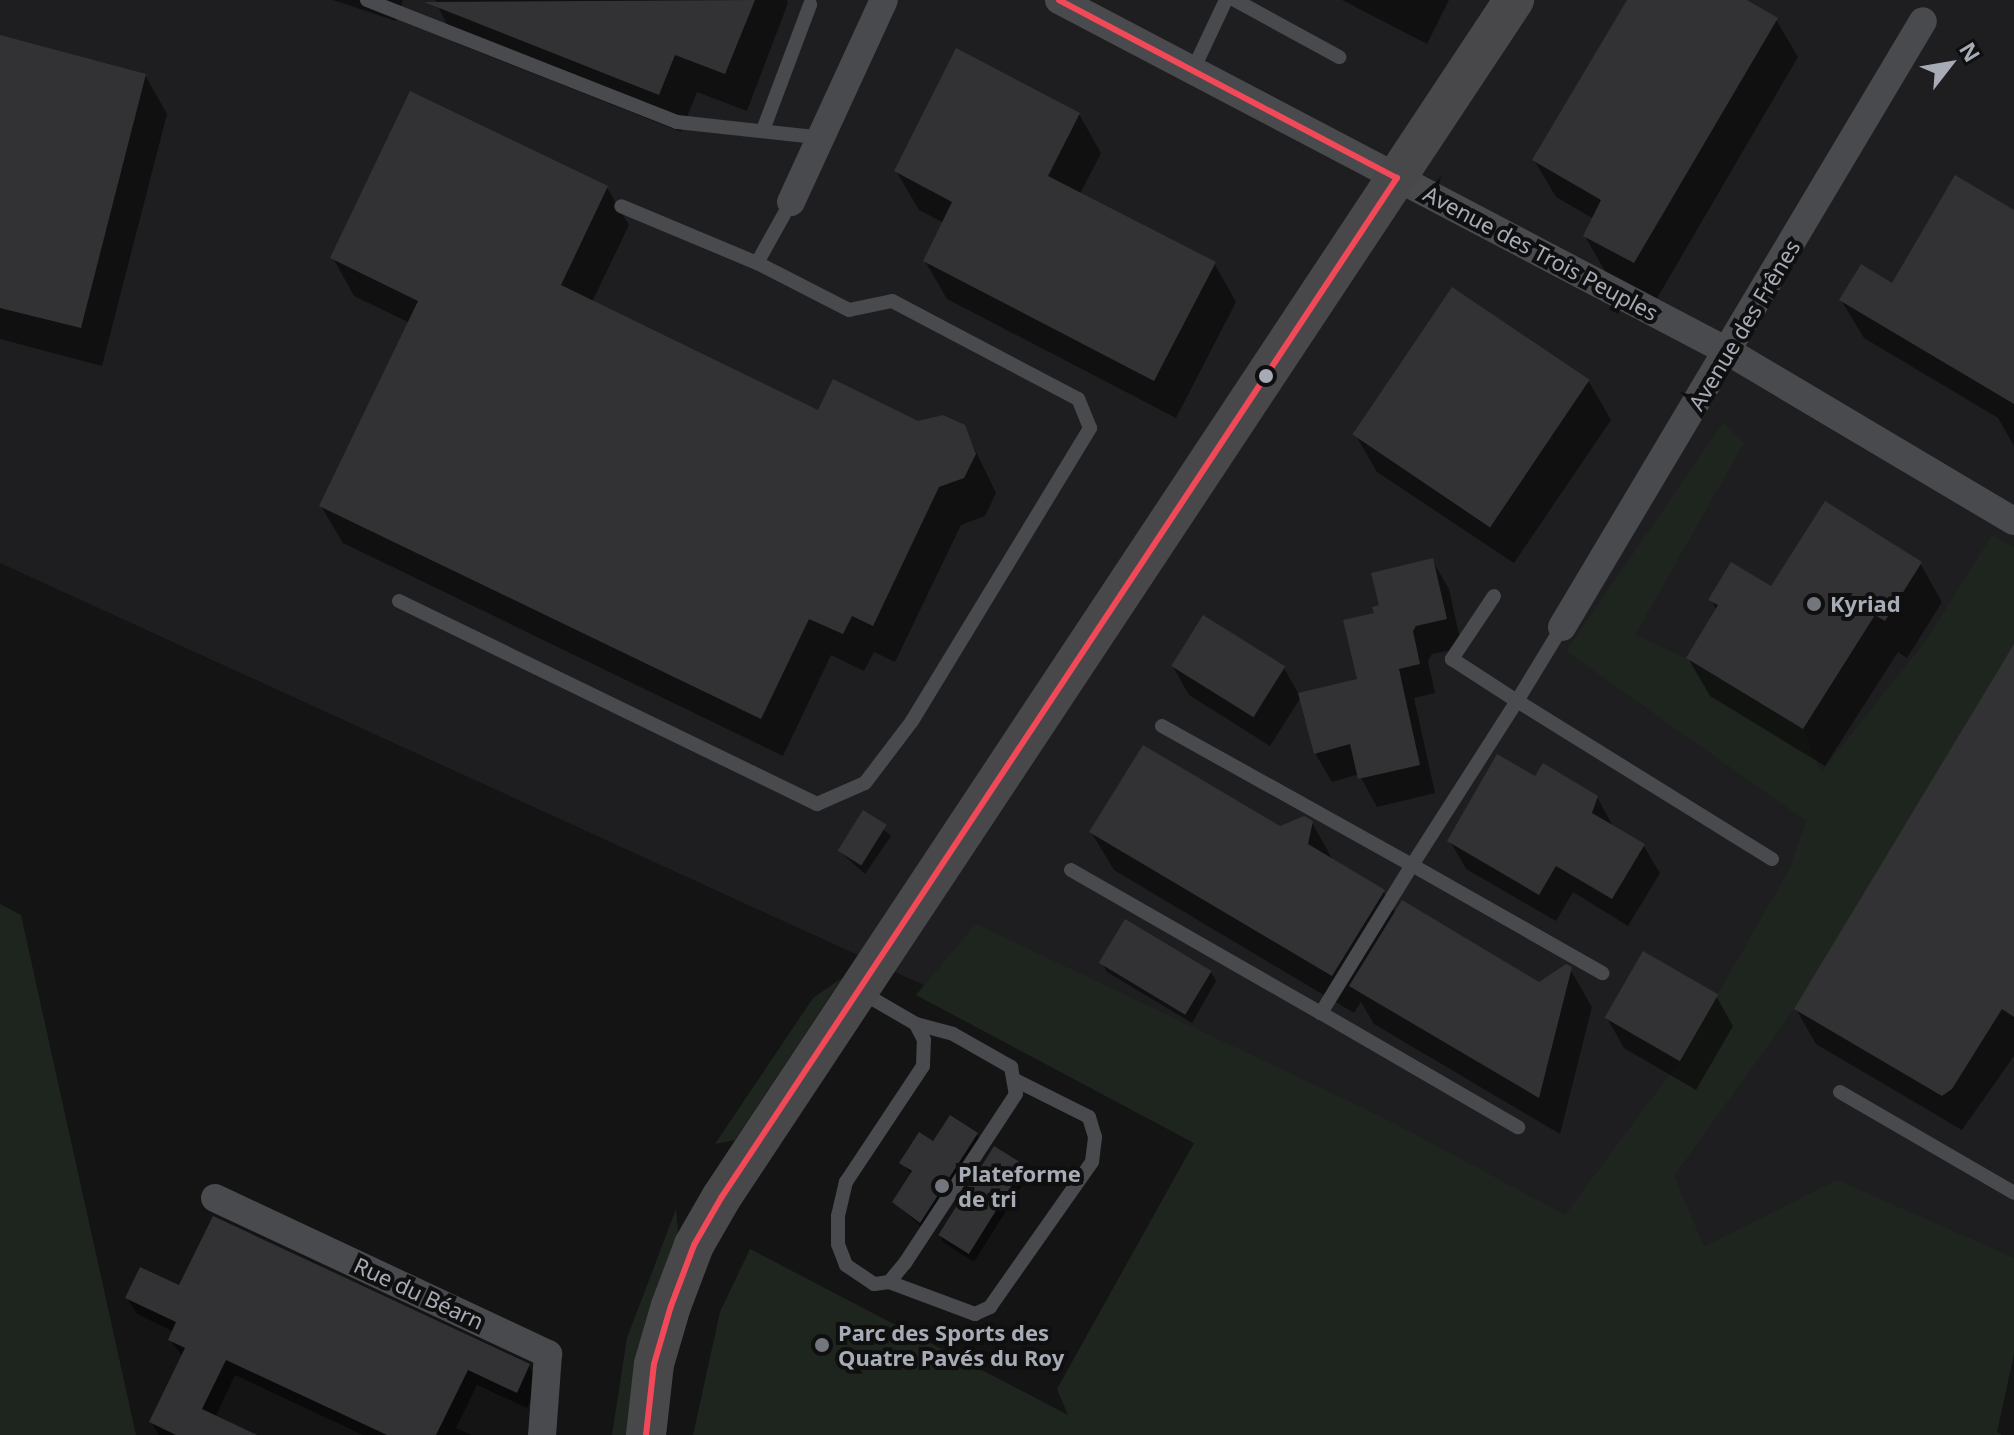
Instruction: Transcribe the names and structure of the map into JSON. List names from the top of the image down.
{
  "streets": {
    "street": ["Avenue des Trois Peuples", "Avenue des Frênes", "Rue du Béarn"]
  },
  "crossings": [
    ["Avenue des Trois Peuples", "Avenue des Frênes"]
  ],
  "places": ["Kyriad", "Plateforme de tri", "Parc des Sports des Quatre Pavés du Roy"],
  "north": "top right"
}
